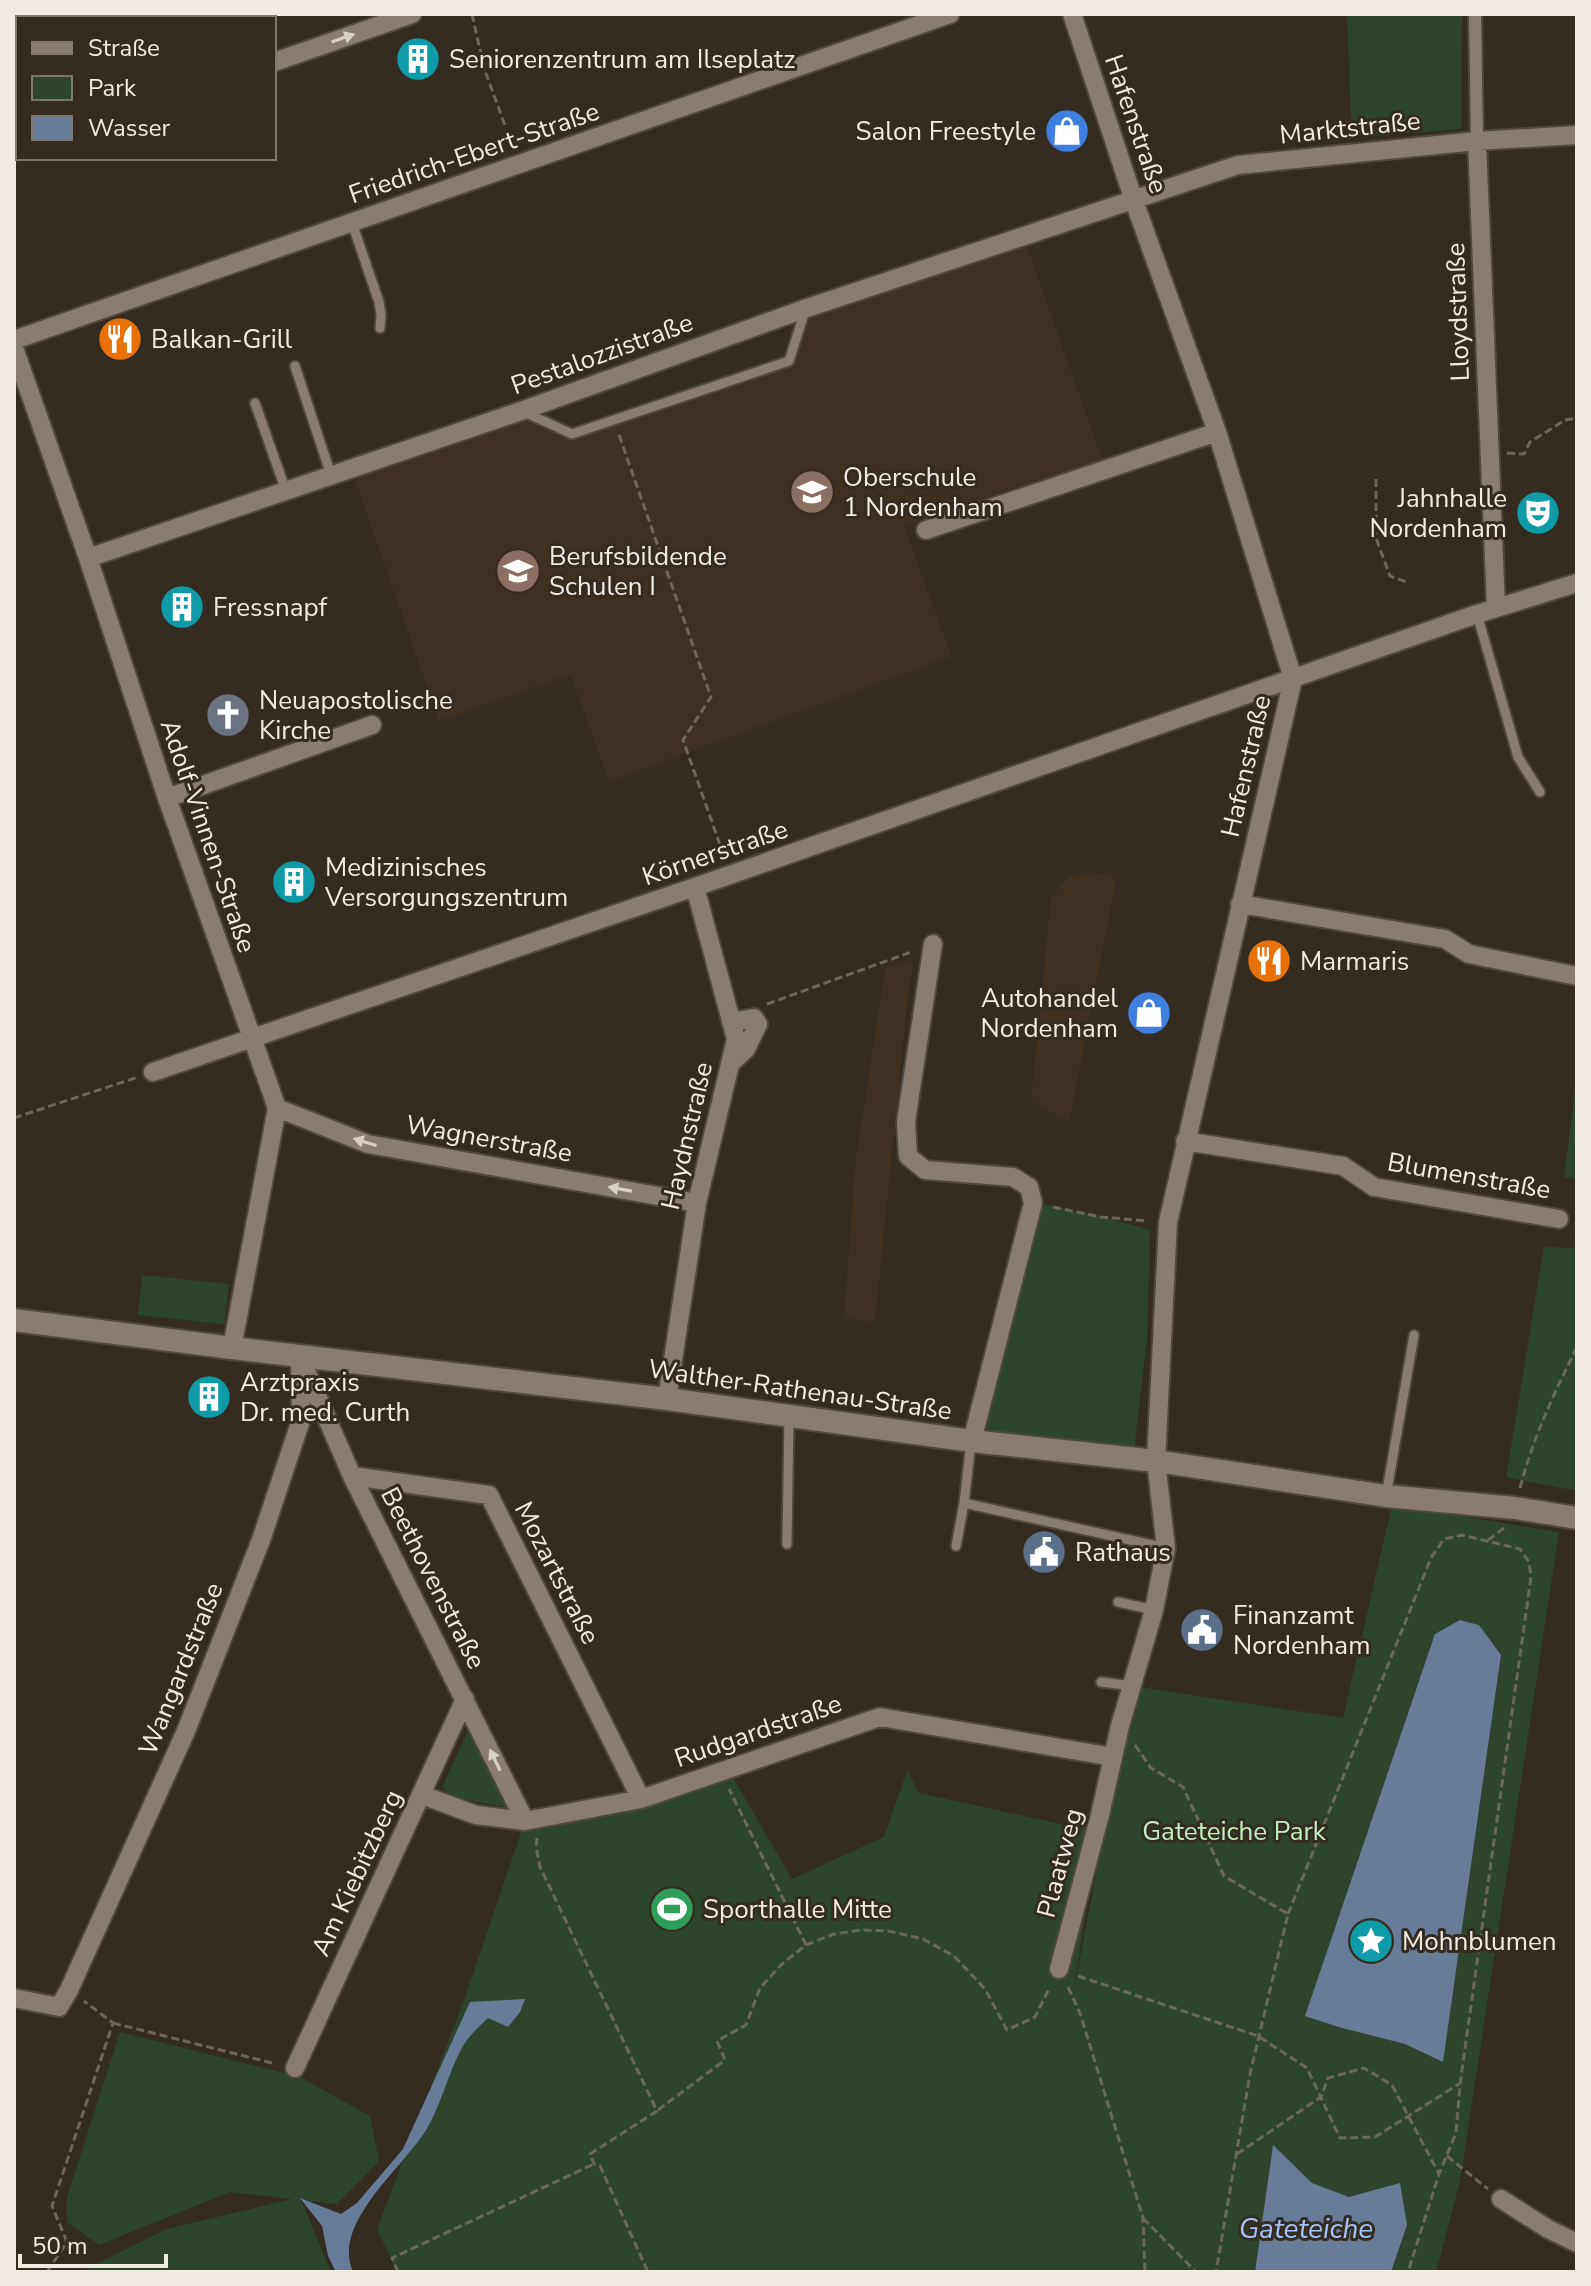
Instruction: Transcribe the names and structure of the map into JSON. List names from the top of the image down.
{
  "streets": {
    "street": [
      "Hafenstraße",
      "Marktstraße",
      "Friedrich-Ebert-Straße",
      "Lloydstraße",
      "Pestalozzistraße",
      "Adolf-Vinnen-Straße",
      "Körnerstraße",
      "Haydnstraße",
      "Wagnerstraße",
      "Blumenstraße",
      "Walther-Rathenau-Straße",
      "Mozartstraße",
      "Beethovenstraße",
      "Wangardstraße",
      "Rudgardstraße",
      "Plaatweg",
      "Am Kiebitzberg"
    ]
  },
  "crossings": [
    ["Hafenstraße", "Marktstraße"],
    ["Hafenstraße", "Pestalozzistraße"],
    ["Hafenstraße", "Körnerstraße"],
    ["Hafenstraße", "Blumenstraße"],
    ["Hafenstraße", "Walther-Rathenau-Straße"],
    ["Hafenstraße", "Plaatweg"],
    ["Marktstraße", "Lloydstraße"],
    ["Marktstraße", "Pestalozzistraße"],
    ["Lloydstraße", "Körnerstraße"],
    ["Pestalozzistraße", "Adolf-Vinnen-Straße"],
    ["Adolf-Vinnen-Straße", "Körnerstraße"],
    ["Adolf-Vinnen-Straße", "Wagnerstraße"],
    ["Körnerstraße", "Haydnstraße"],
    ["Haydnstraße", "Wagnerstraße"],
    ["Haydnstraße", "Walther-Rathenau-Straße"],
    ["Walther-Rathenau-Straße", "Beethovenstraße"],
    ["Walther-Rathenau-Straße", "Wangardstraße"],
    ["Walther-Rathenau-Straße", "Plaatweg"],
    ["Mozartstraße", "Beethovenstraße"],
    ["Mozartstraße", "Rudgardstraße"],
    ["Beethovenstraße", "Wangardstraße"],
    ["Beethovenstraße", "Rudgardstraße"],
    ["Beethovenstraße", "Am Kiebitzberg"],
    ["Rudgardstraße", "Plaatweg"],
    ["Rudgardstraße", "Am Kiebitzberg"]
  ],
  "one_way": ["Wagnerstraße"],
  "water": ["Gateteiche"],
  "parks": ["Gateteiche Park"],
  "places": {
    "building": [
      "Seniorenzentrum am Ilseplatz",
      "Fressnapf",
      "Medizinisches Versorgungszentrum",
      "Arztpraxis Dr. med. Curth"
    ],
    "shop": ["Salon Freestyle", "Autohandel Nordenham"],
    "restaurant": ["Balkan-Grill", "Marmaris"],
    "school or university": ["Oberschule 1 Nordenham", "Berufsbildende Schulen I"],
    "theatre": ["Jahnhalle Nordenham"],
    "church": ["Neuapostolische Kirche"],
    "public building": ["Rathaus", "Finanzamt Nordenham"],
    "sports": ["Sporthalle Mitte"],
    "place": ["Mohnblumen"]
  },
  "legend": ["Straße", "Park", "Wasser"],
  "scale_bar": "50 m"
}
